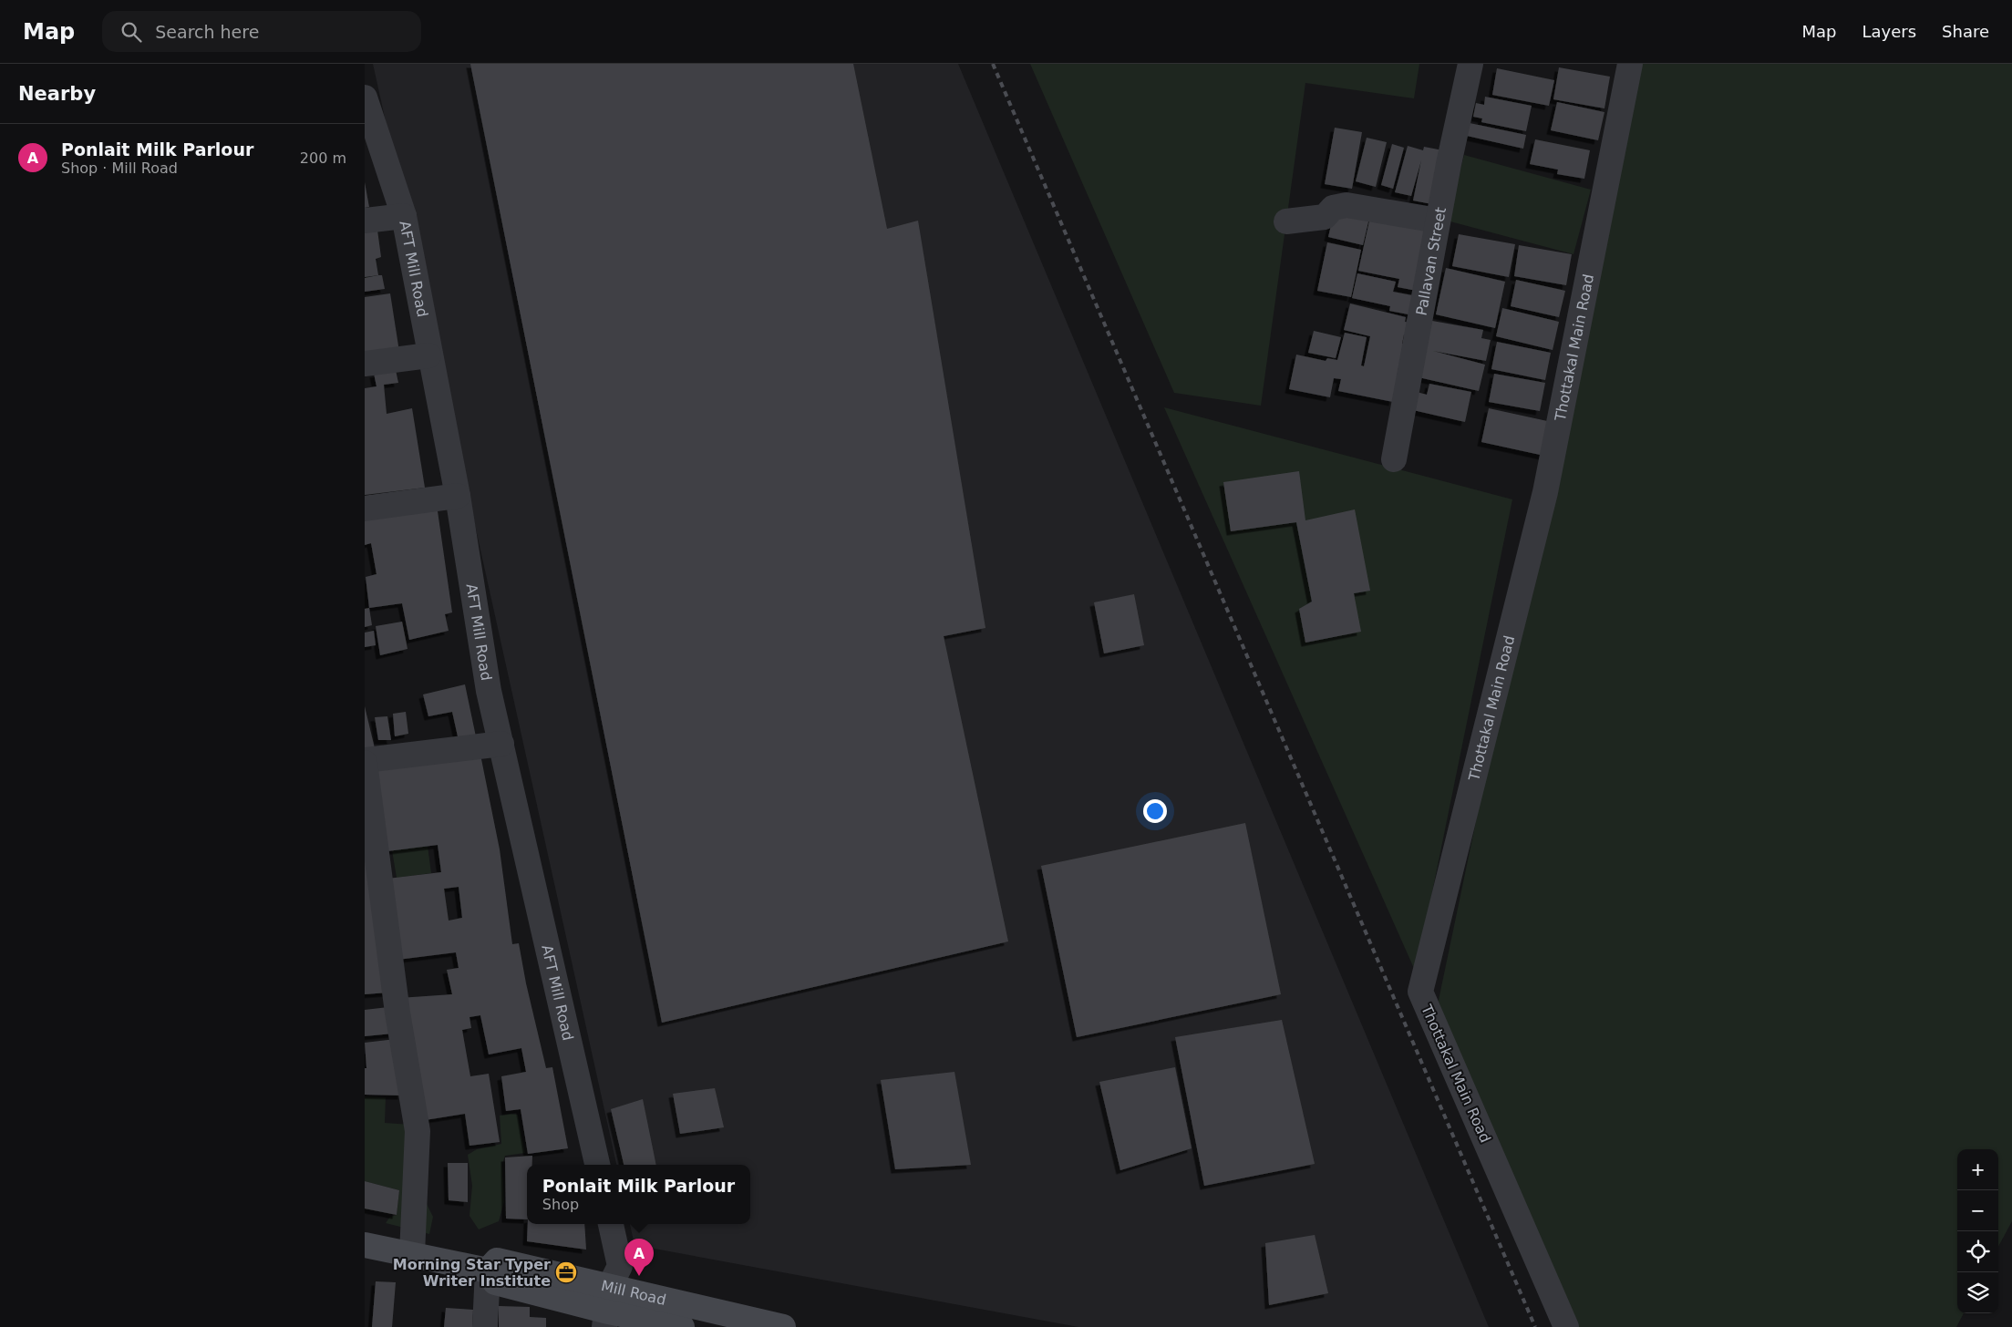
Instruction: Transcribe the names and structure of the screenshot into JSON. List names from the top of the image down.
{
  "streets": {
    "main road": ["Mill Road"],
    "street": ["Pallavan Street", "AFT Mill Road", "Thottakal Main Road"]
  },
  "places": {
    "office": ["Morning Star Typer Writer Institute"]
  },
  "page": {
    "header": "Map",
    "search": "Search here",
    "nav": ["Map", "Layers", "Share"],
    "heading": "Nearby",
    "list": [
      {
        "mark": "A",
        "name": "Ponlait Milk Parlour",
        "note": "Shop · Mill Road",
        "value": "200 m"
      }
    ],
    "map_buttons": ["+", "−"],
    "popup": ["Ponlait Milk Parlour", "Shop"],
    "pins": "A"
  }
}
